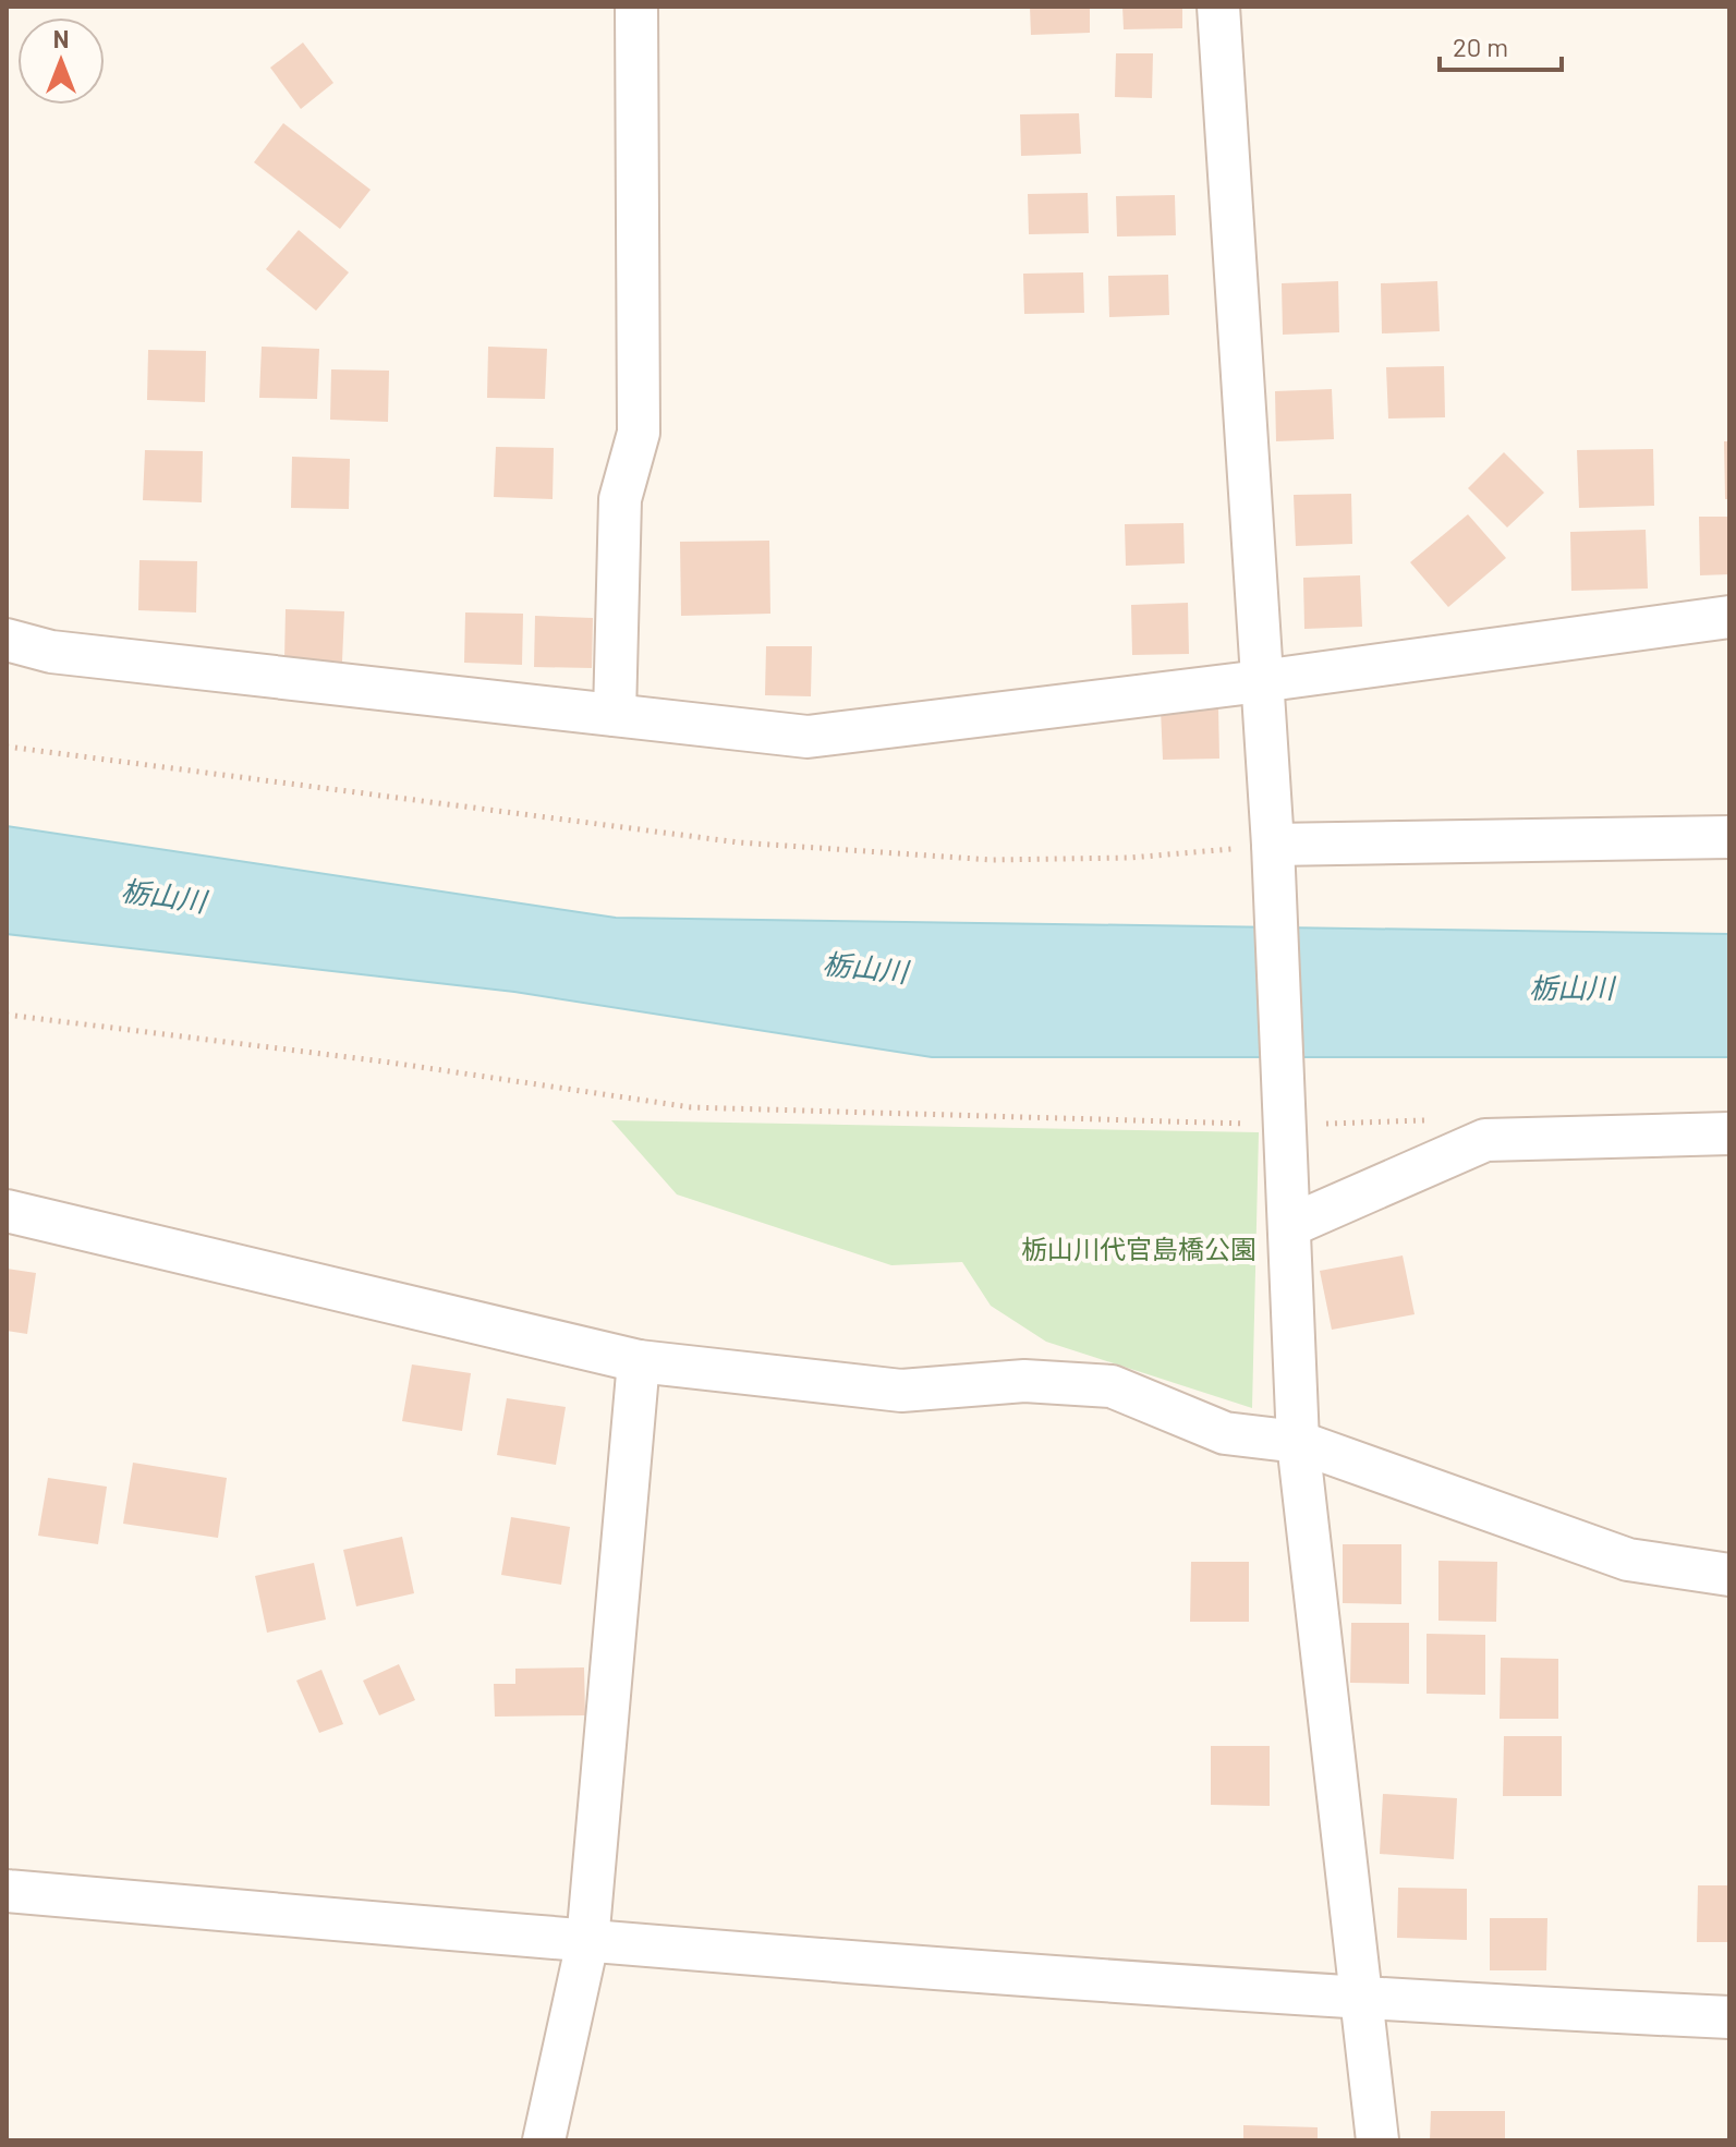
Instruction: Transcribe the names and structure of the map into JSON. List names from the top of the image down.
{
  "water": ["栃山川"],
  "parks": ["栃山川代官島橋公園"],
  "scale_bar": "20 m",
  "north": "top"
}
